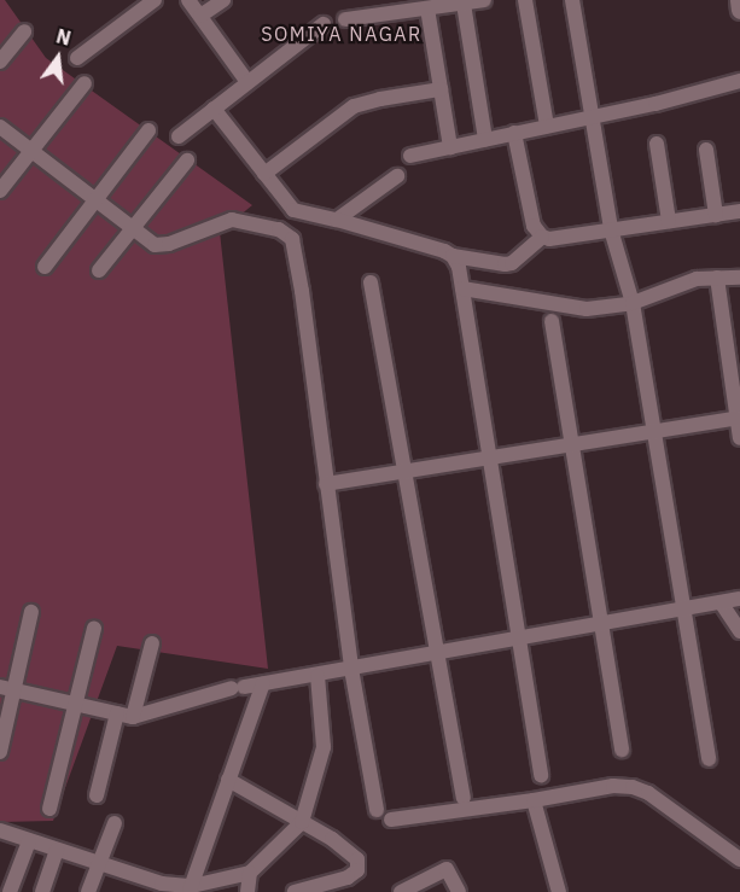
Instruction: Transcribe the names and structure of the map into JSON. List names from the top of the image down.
{
  "districts": ["SOMIYA NAGAR"],
  "north": "top"
}
